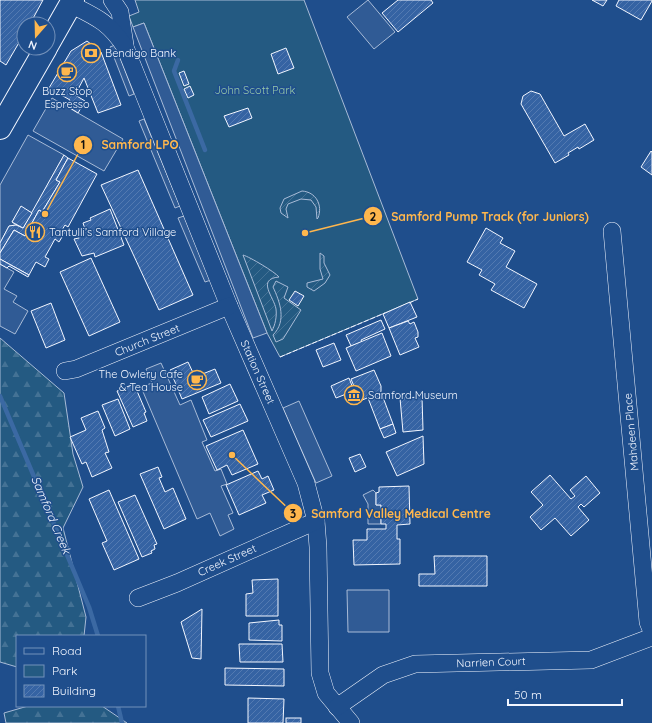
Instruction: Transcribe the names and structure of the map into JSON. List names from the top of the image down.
{
  "streets": {
    "street": [
      "Church Street",
      "Station Street",
      "Mahdeen Place",
      "Creek Street",
      "Narrien Court"
    ]
  },
  "crossings": [
    ["Church Street", "Station Street"],
    ["Station Street", "Creek Street"],
    ["Station Street", "Narrien Court"]
  ],
  "water": ["Samford Creek"],
  "parks": ["John Scott Park"],
  "places": {
    "bank": ["Bendigo Bank"],
    "cafe": ["Buzz Stop Espresso", "The Owlery Cafe & Tea House"],
    "other": ["Samford LPO", "Samford Pump Track (for Juniors)", "Samford Valley Medical Centre"],
    "restaurant": ["Tantulli’s Samford Village"],
    "museum": ["Samford Museum"]
  },
  "legend": ["Road", "Park", "Building"],
  "scale_bar": "50 m",
  "north": "bottom"
}
